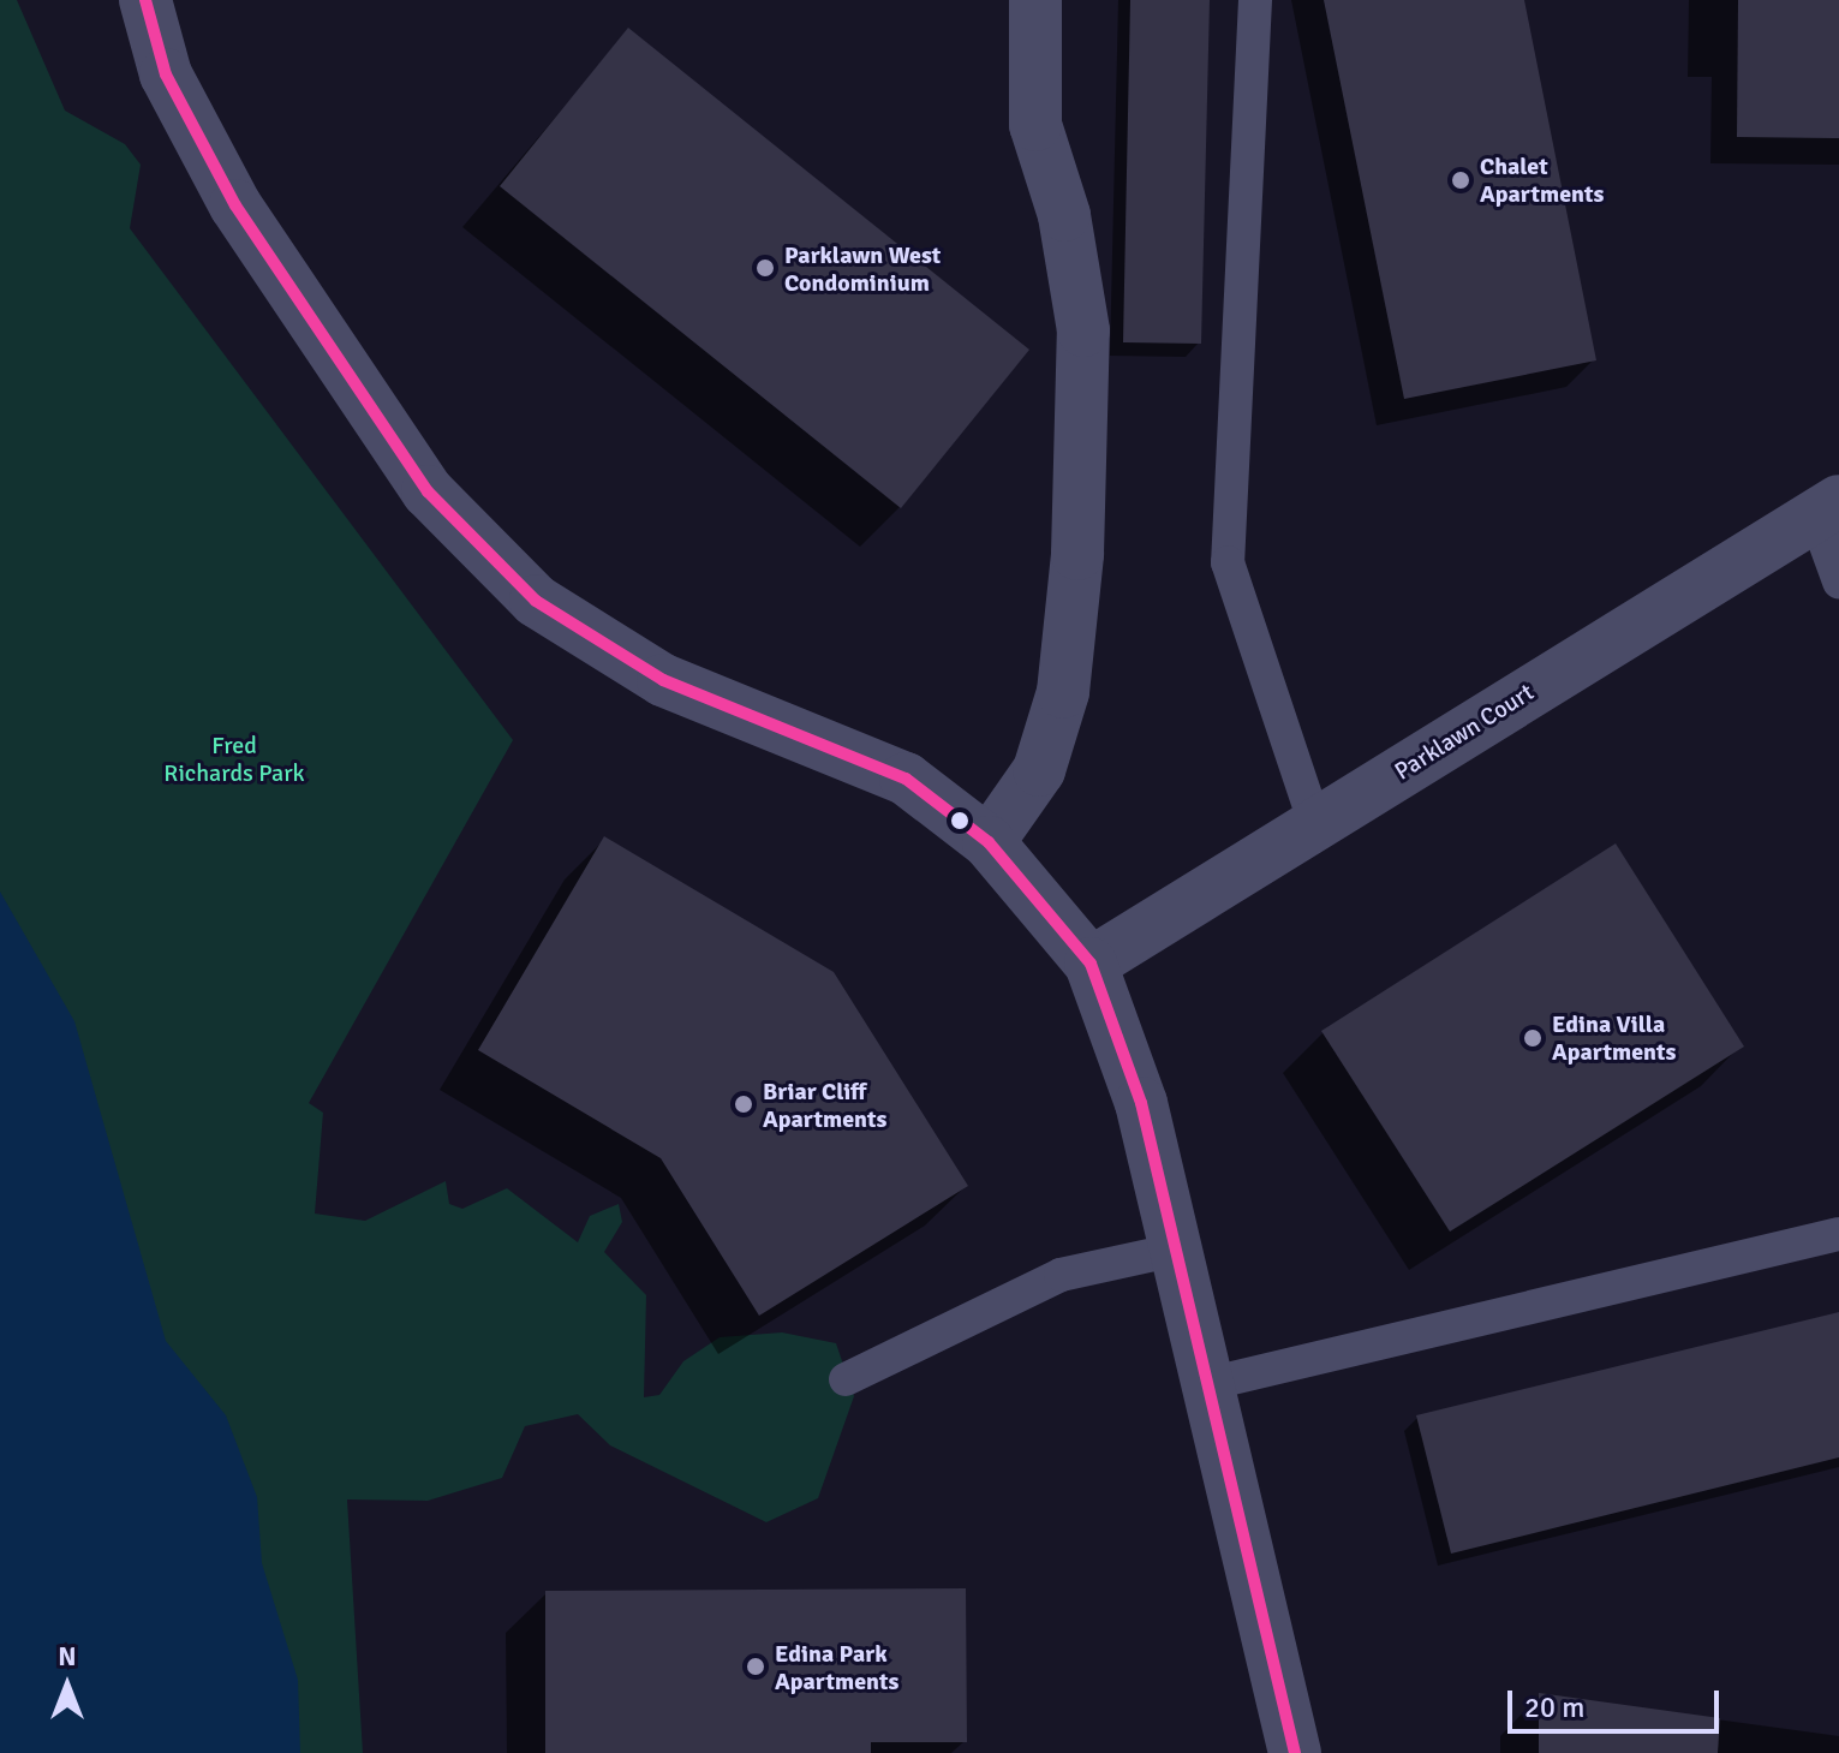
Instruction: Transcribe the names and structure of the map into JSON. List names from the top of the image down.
{
  "streets": {
    "street": ["Parklawn Court"]
  },
  "parks": ["Fred Richards Park"],
  "places": [
    "Chalet Apartments",
    "Parklawn West Condominium",
    "Edina Villa Apartments",
    "Briar Cliff Apartments",
    "Edina Park Apartments"
  ],
  "scale_bar": "20 m",
  "north": "top"
}
